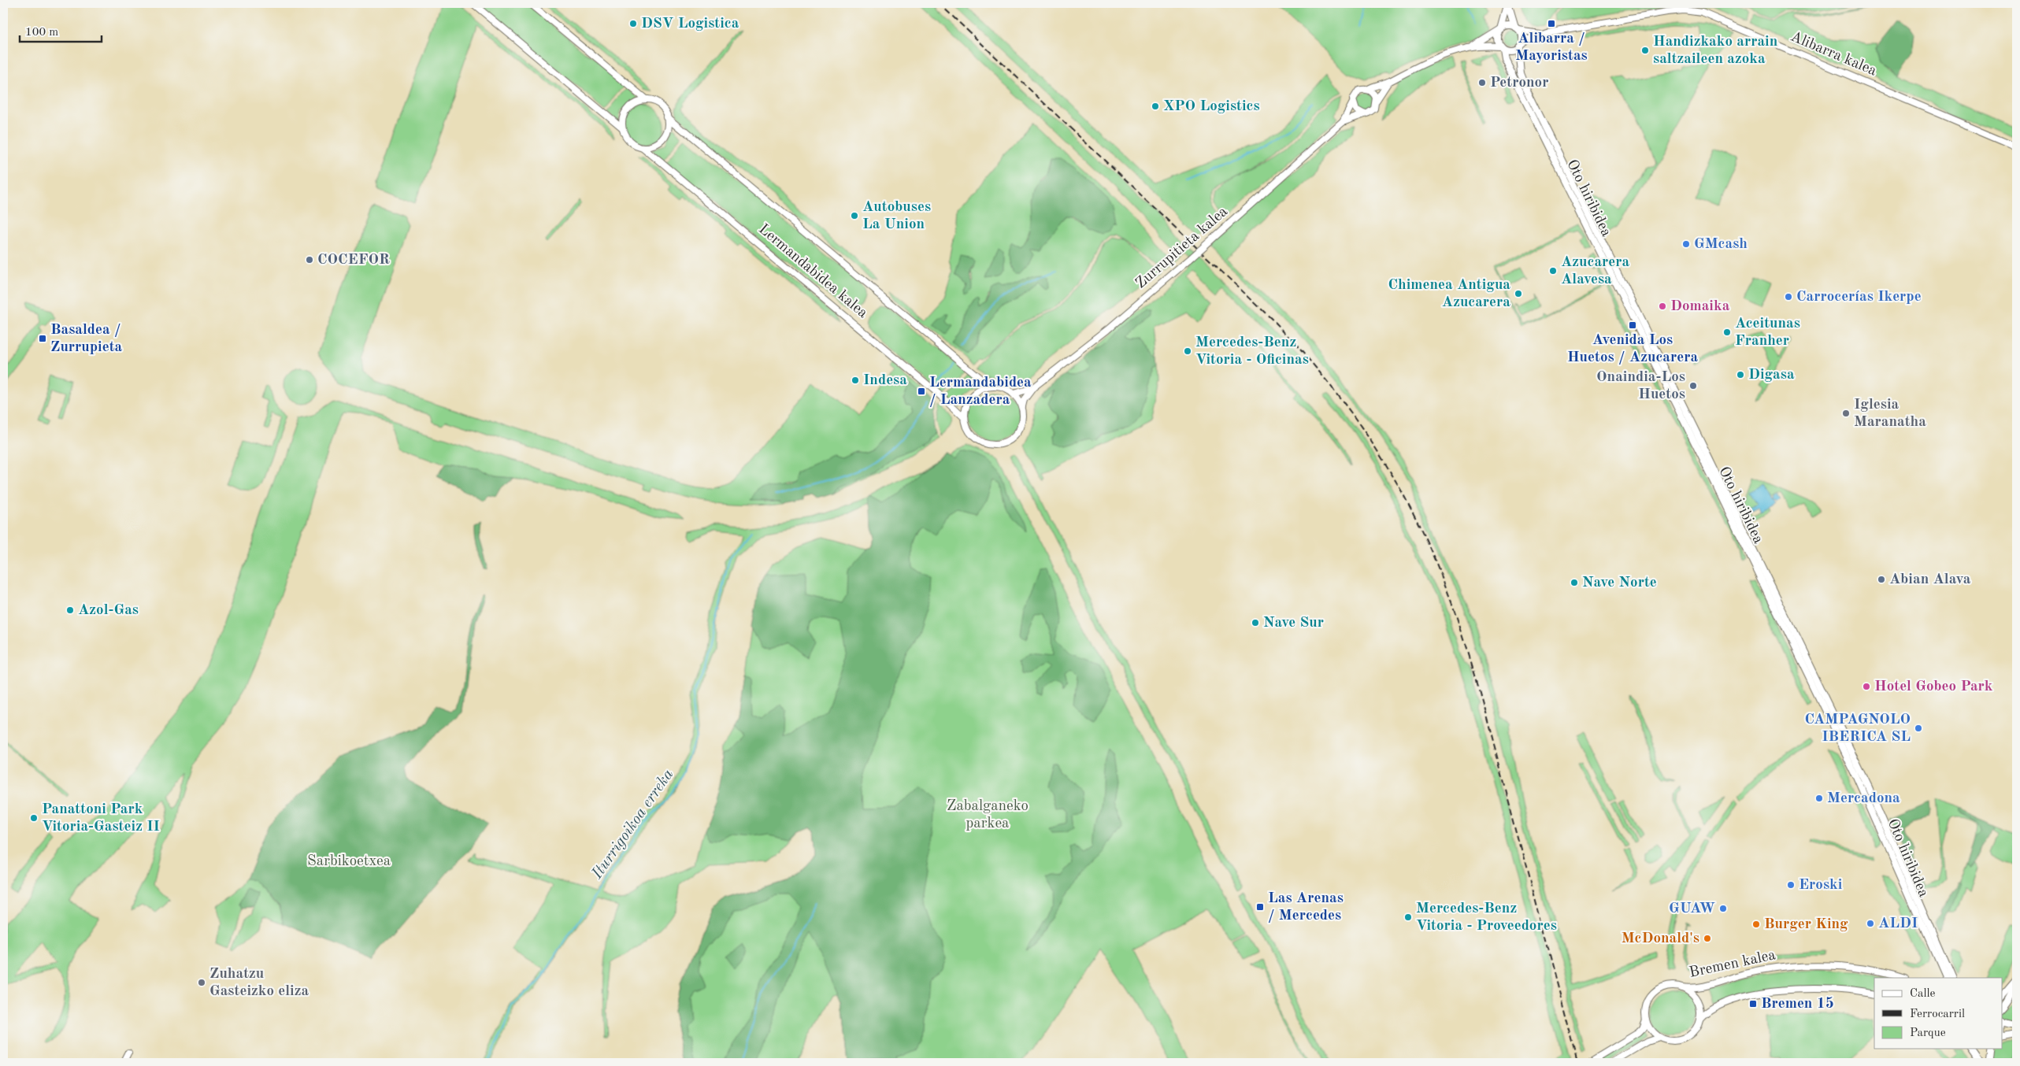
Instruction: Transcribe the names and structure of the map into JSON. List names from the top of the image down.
{
  "streets": {
    "street": [
      "Alibarra kalea",
      "Oto hiribidea",
      "Zurrupitieta kalea",
      "Lermandabidea kalea",
      "Bremen kalea"
    ]
  },
  "crossings": [
    ["Alibarra kalea", "Oto hiribidea"],
    ["Zurrupitieta kalea", "Lermandabidea kalea"]
  ],
  "water": ["Iturrigoikoa erreka"],
  "parks": ["Zabalganeko parkea", "Sarbikoetxea"],
  "places": {
    "other": [
      "DSV Logistica",
      "Handizkako arrain saltzaileen azoka",
      "Petronor",
      "XPO Logistics",
      "Autobuses La Union",
      "GMcash",
      "COCEFOR",
      "Azucarera Alavesa",
      "Chimenea Antigua Azucarera",
      "Carrocerías Ikerpe",
      "Domaika",
      "Aceitunas Franher",
      "Mercedes-Benz Vitoria - Oficinas",
      "Digasa",
      "Indesa",
      "Onaindia-Los Huetos",
      "Iglesia Maranatha",
      "Abian Alava",
      "Nave Norte",
      "Azol-Gas",
      "Nave Sur",
      "Hotel Gobeo Park",
      "CAMPAGNOLO IBERICA SL",
      "Mercadona",
      "Panattoni Park Vitoria-Gasteiz II",
      "Eroski",
      "GUAW",
      "Mercedes-Benz Vitoria - Proveedores",
      "ALDI",
      "Burger King",
      "McDonald's",
      "Zuhatzu Gasteizko eliza"
    ],
    "transit": [
      "Alibarra / Mayoristas",
      "Avenida Los Huetos / Azucarera",
      "Basaldea / Zurrupieta",
      "Lermandabidea / Lanzadera",
      "Las Arenas / Mercedes",
      "Bremen 15"
    ]
  },
  "legend": ["Calle", "Ferrocarril", "Parque"],
  "scale_bar": "100 m"
}
